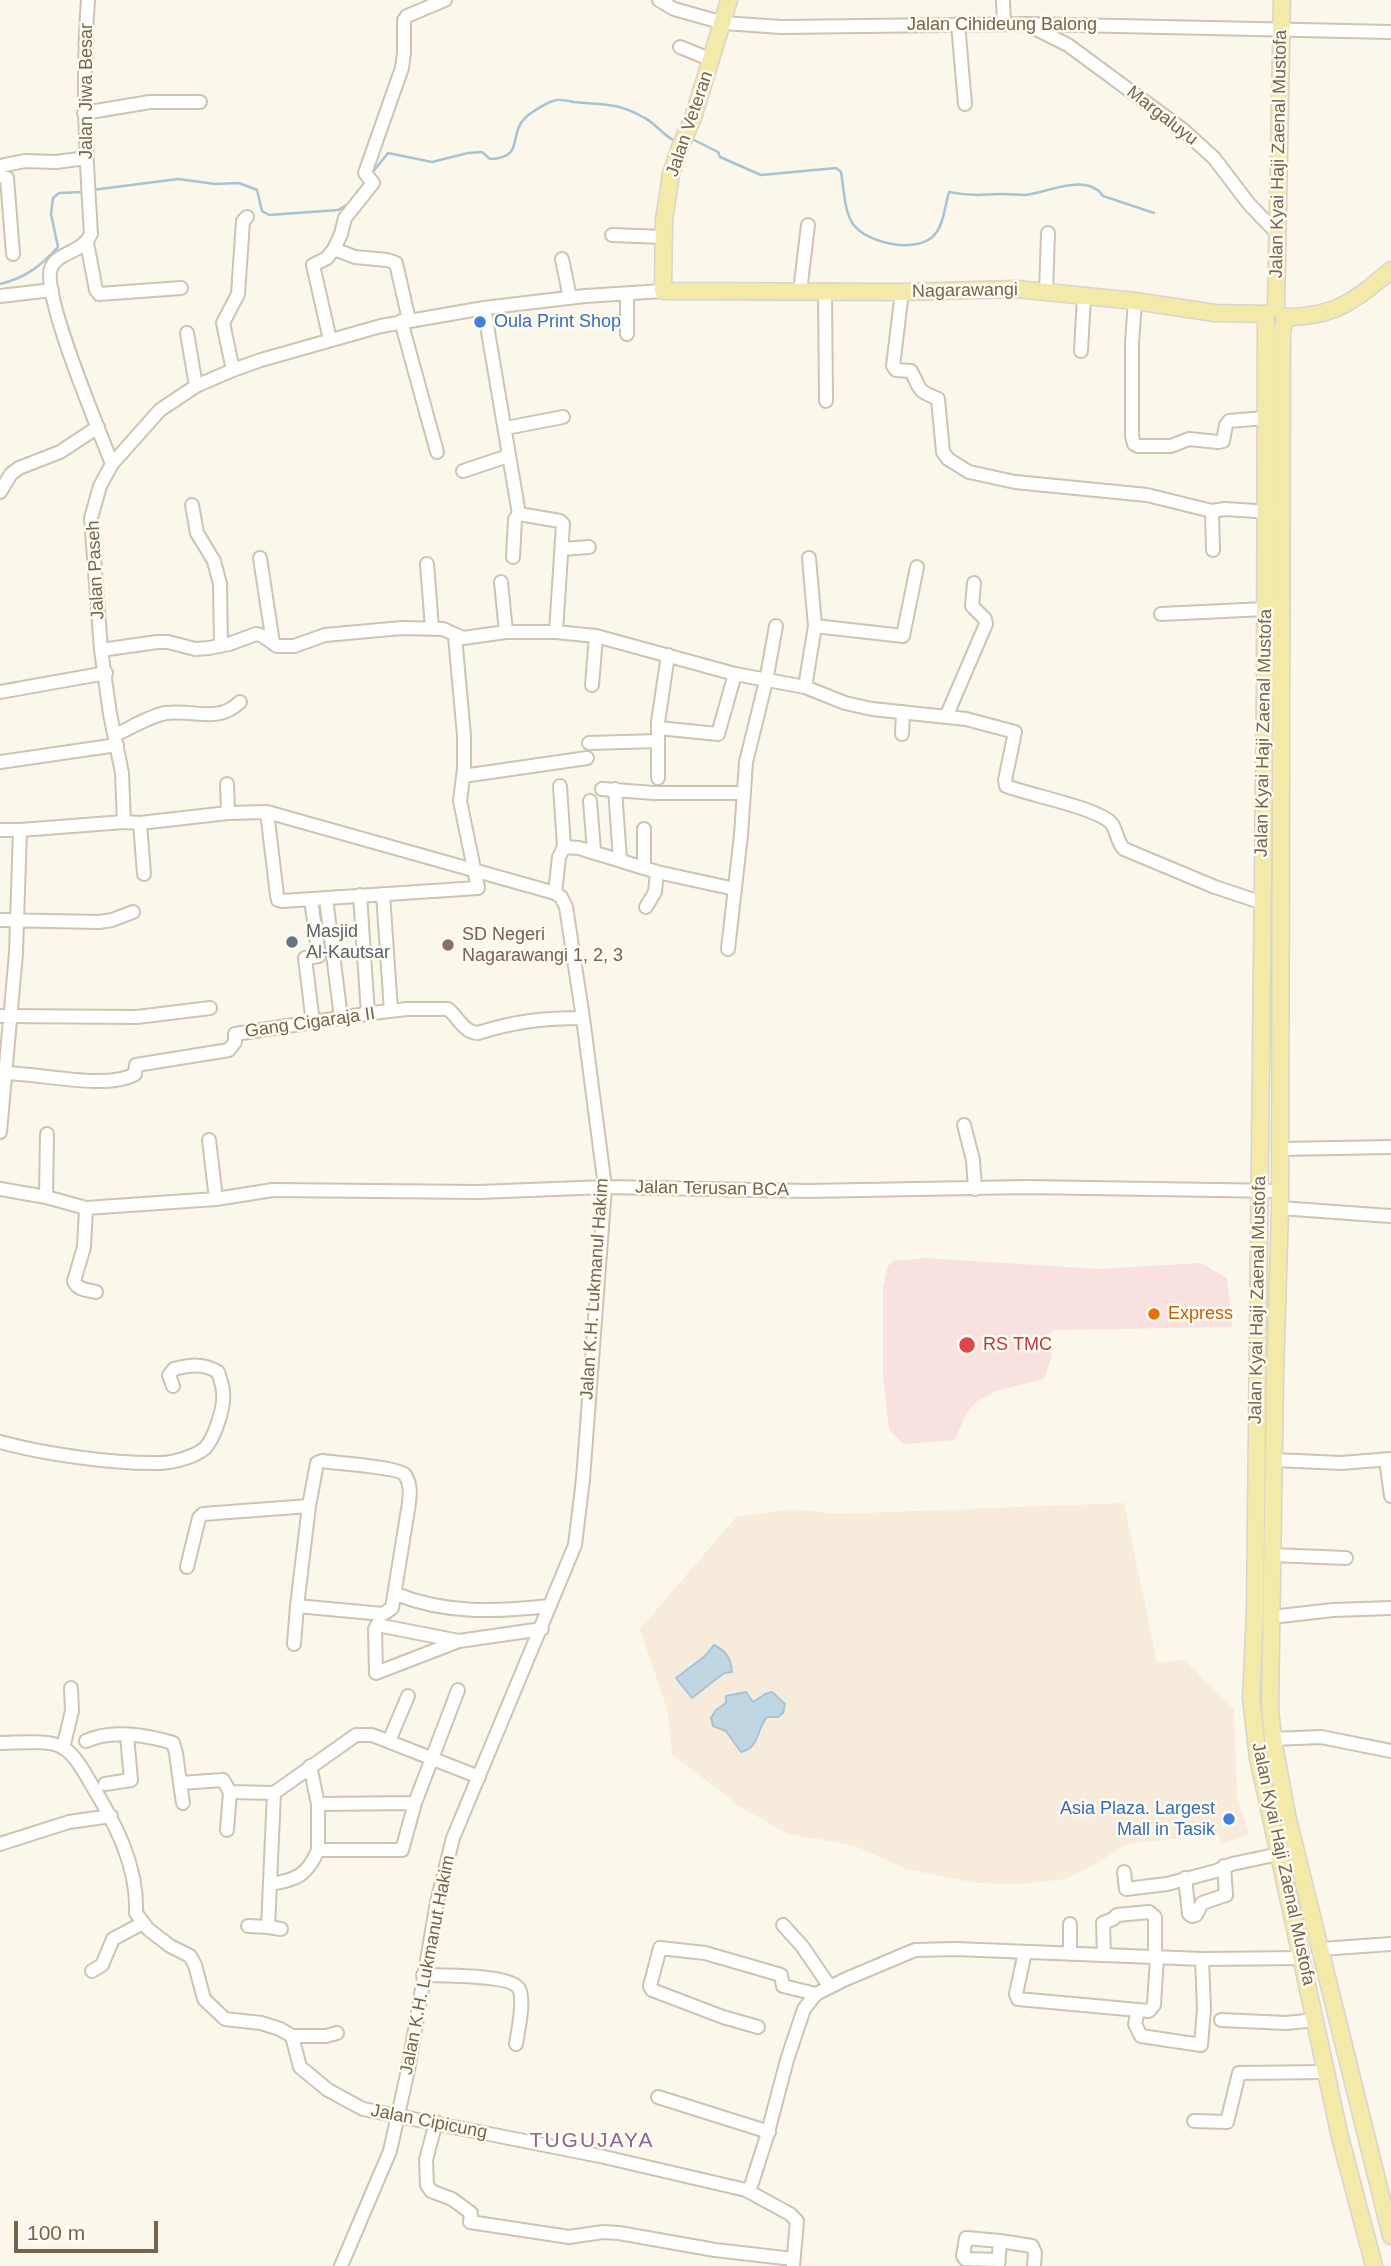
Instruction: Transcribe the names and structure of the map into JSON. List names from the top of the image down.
{
  "streets": {
    "main road": ["Jalan Veteran", "Jalan Kyai Haji Zaenal Mustofa", "Nagarawangi"],
    "street": [
      "Jalan Cihideung Balong",
      "Jalan Jiwa Besar",
      "Margaluyu",
      "Jalan Paseh",
      "Gang Cigaraja II",
      "Jalan Terusan BCA",
      "Jalan K.H. Lukmanul Hakim",
      "Jalan K.H. Lukmanut Hakim",
      "Jalan Cipicung"
    ]
  },
  "crossings": [
    ["Jalan Cihideung Balong", "Margaluyu"],
    ["Jalan Cihideung Balong", "Jalan Veteran"],
    ["Jalan Cihideung Balong", "Jalan Kyai Haji Zaenal Mustofa"],
    ["Margaluyu", "Jalan Kyai Haji Zaenal Mustofa"],
    ["Jalan Veteran", "Nagarawangi"],
    ["Jalan Veteran", "Jalan Paseh"],
    ["Jalan Kyai Haji Zaenal Mustofa", "Nagarawangi"],
    ["Jalan Kyai Haji Zaenal Mustofa", "Jalan Terusan BCA"],
    ["Nagarawangi", "Jalan Paseh"],
    ["Gang Cigaraja II", "Jalan K.H. Lukmanul Hakim"],
    ["Jalan Terusan BCA", "Jalan K.H. Lukmanul Hakim"],
    ["Jalan K.H. Lukmanul Hakim", "Jalan K.H. Lukmanut Hakim"],
    ["Jalan K.H. Lukmanut Hakim", "Jalan Cipicung"]
  ],
  "districts": ["TUGUJAYA"],
  "places": [
    "Oula Print Shop",
    "Masjid Al-Kautsar",
    "SD Negeri Nagarawangi 1, 2, 3",
    "Express",
    "RS TMC",
    "Asia Plaza. Largest Mall in Tasik"
  ],
  "scale_bar": "100 m"
}
